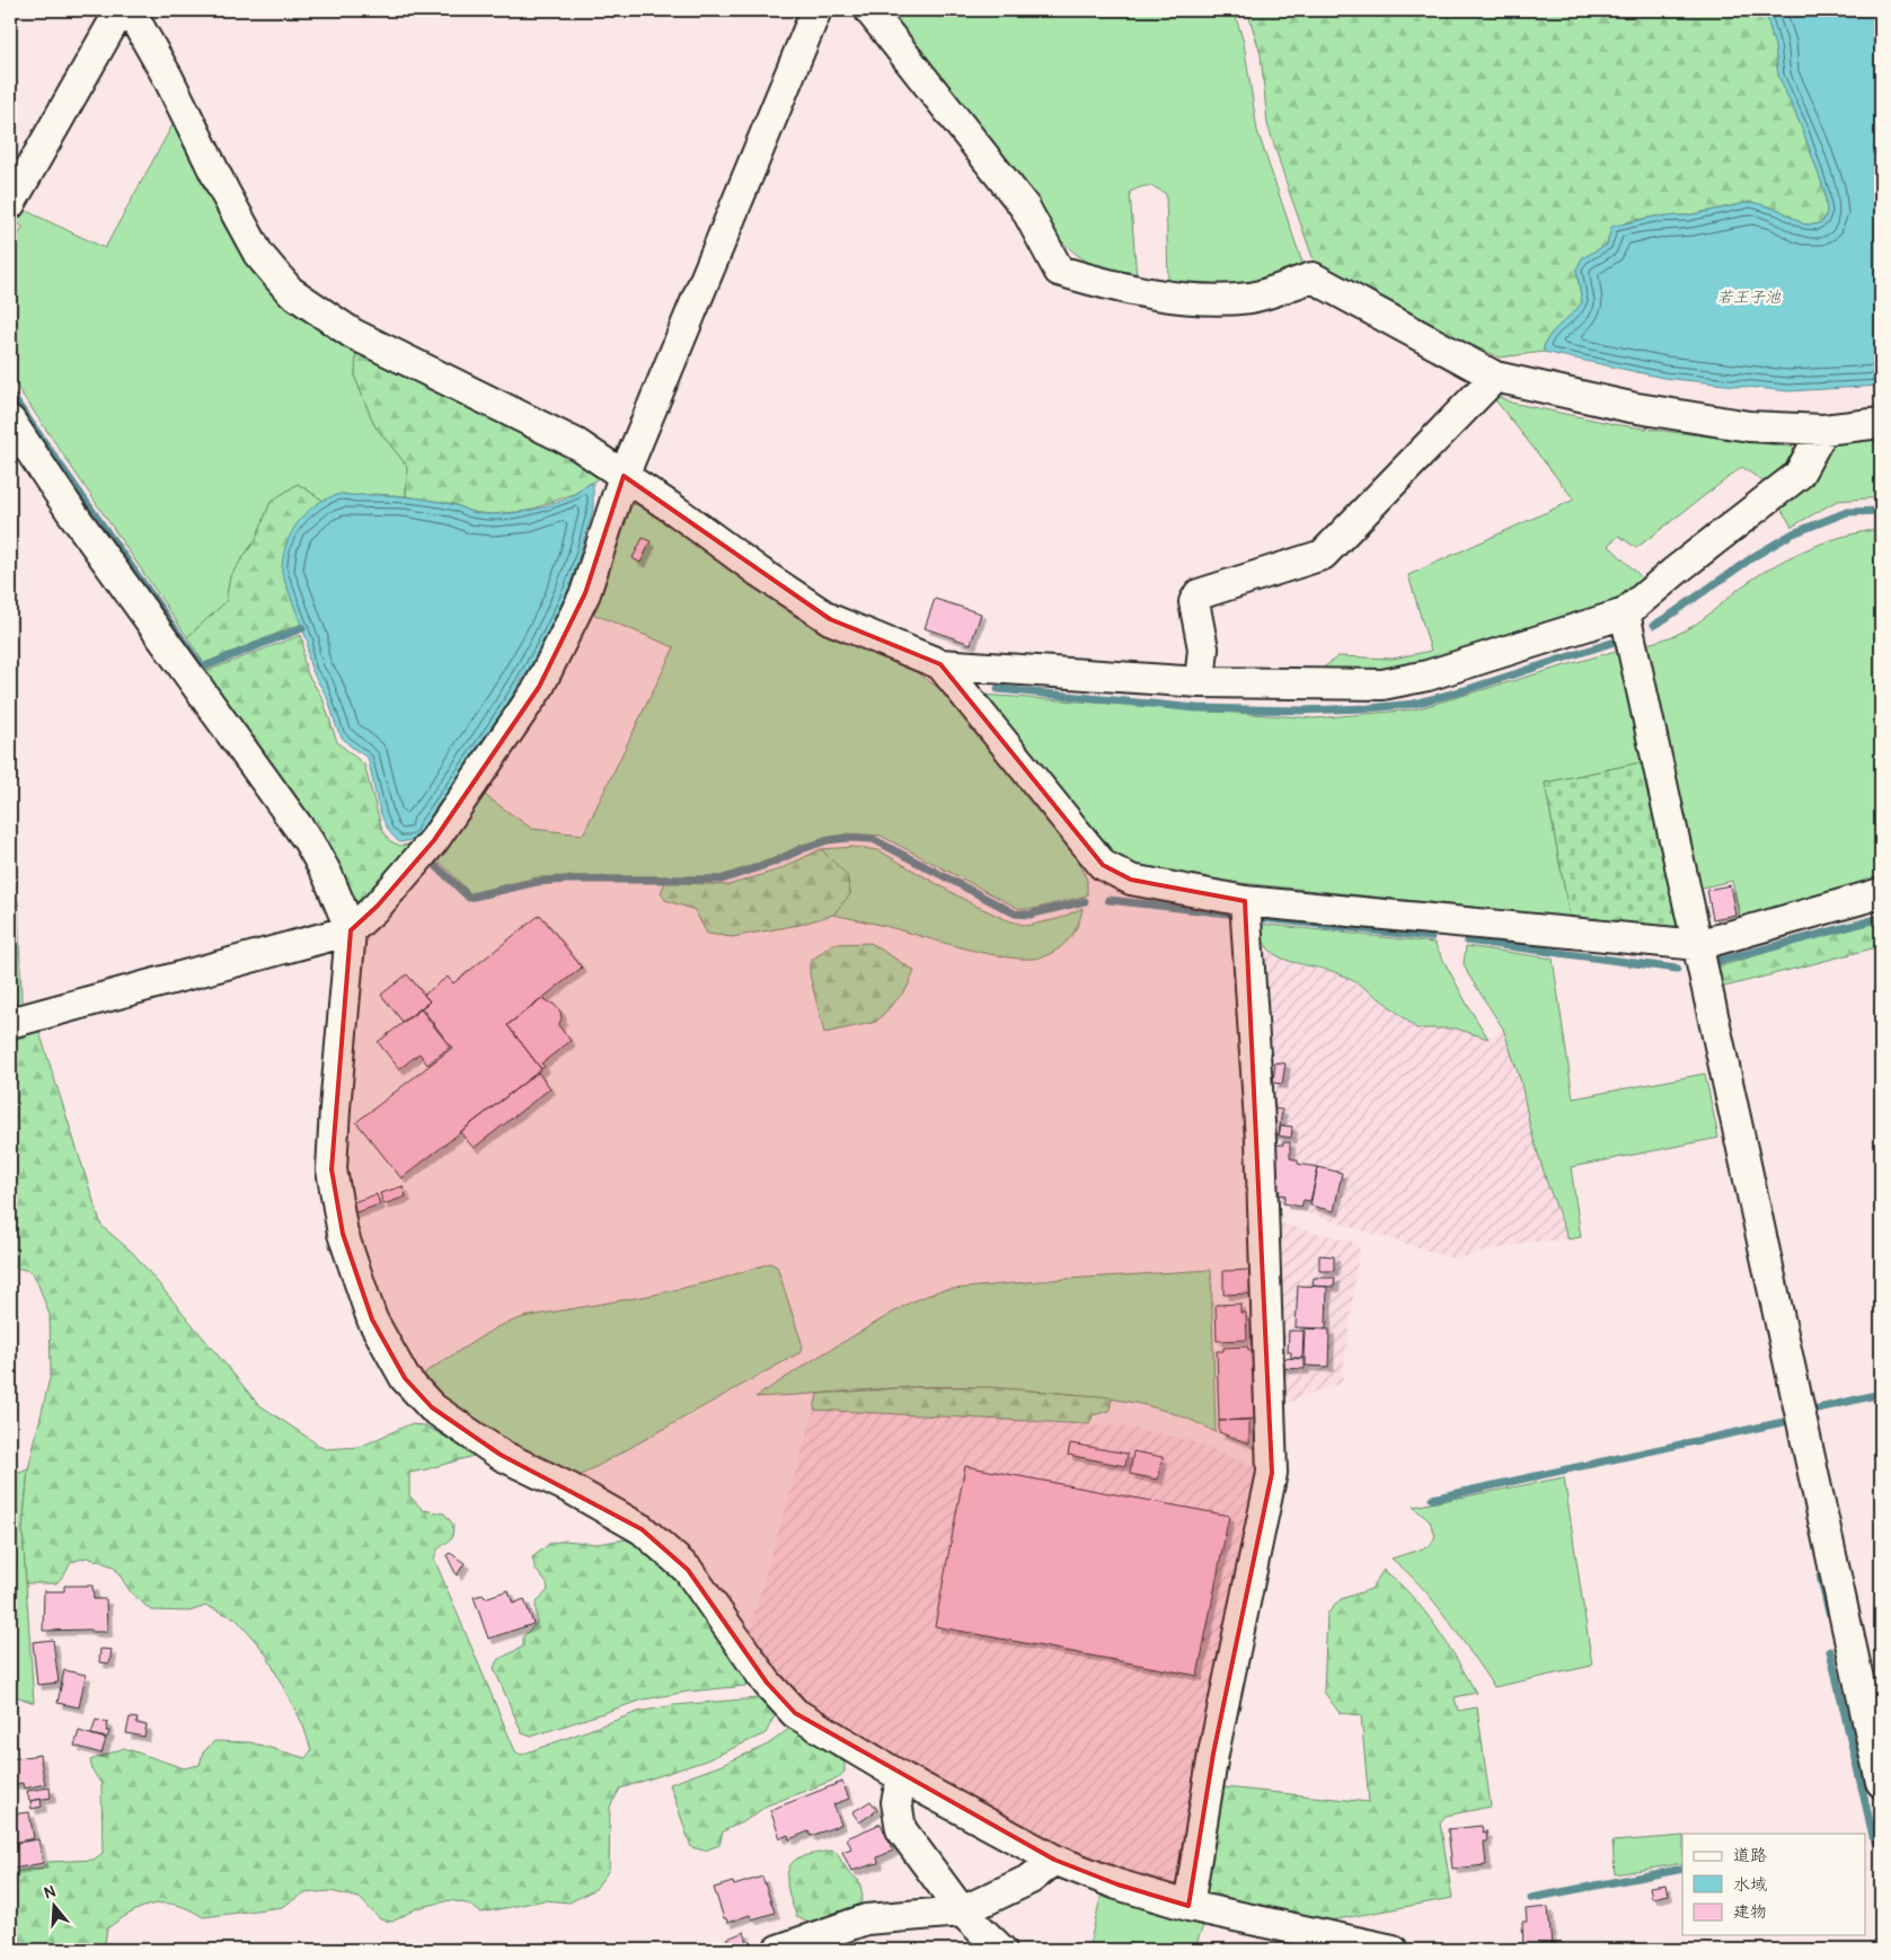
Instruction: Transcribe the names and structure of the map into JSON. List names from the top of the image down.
{
  "water": ["若王子池"],
  "legend": ["道路", "水域", "建物"],
  "north": "top"
}
